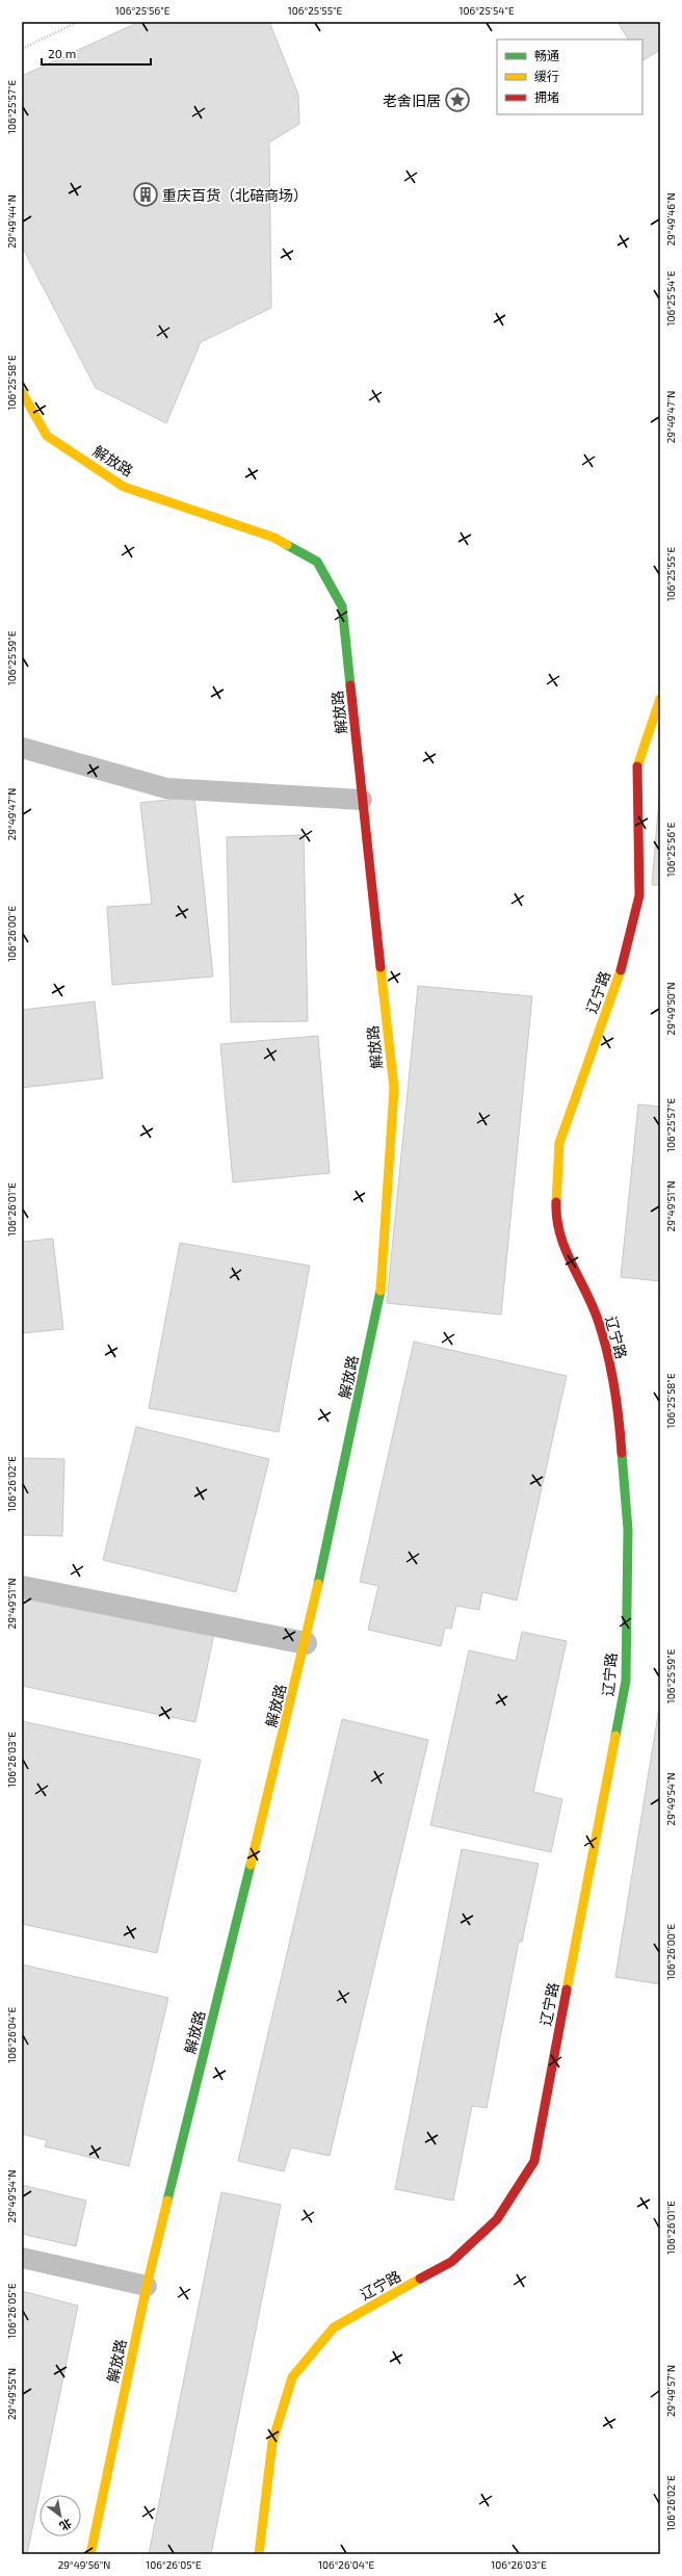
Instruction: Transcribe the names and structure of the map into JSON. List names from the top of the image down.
{
  "streets": {
    "street": ["解放路", "辽宁路"]
  },
  "places": {
    "place": ["老舍旧居"],
    "building": ["重庆百货（北碚商场）"]
  },
  "legend": ["畅通", "缓行", "拥堵"],
  "scale_bar": "20 m",
  "north": "bottom right",
  "coordinates": [
    "106°25'56\"E",
    "106°25'55\"E",
    "106°25'54\"E",
    "106°25'57\"E",
    "29°49'46\"N",
    "29°49'44\"N",
    "106°25'58\"E",
    "29°49'47\"N",
    "106°25'59\"E",
    "106°26'00\"E",
    "29°49'50\"N",
    "29°49'51\"N",
    "106°26'01\"E",
    "106°26'02\"E",
    "106°26'03\"E",
    "29°49'54\"N",
    "106°26'04\"E",
    "106°26'05\"E",
    "29°49'57\"N",
    "29°49'55\"N",
    "29°49'56\"N"
  ]
}
